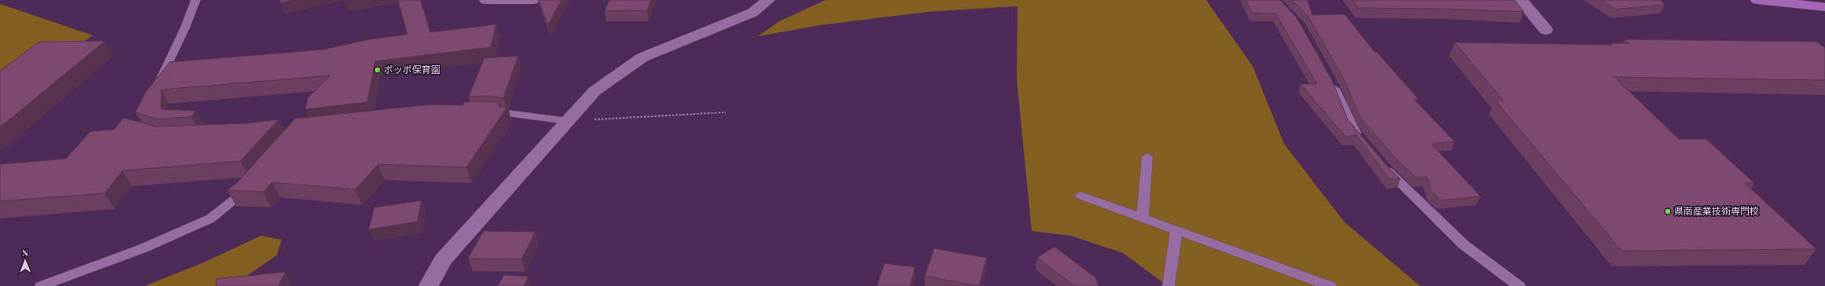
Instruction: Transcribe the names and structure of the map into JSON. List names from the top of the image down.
{
  "places": ["ポッポ保育園", "県南産業技術専門校"],
  "north": "top"
}
